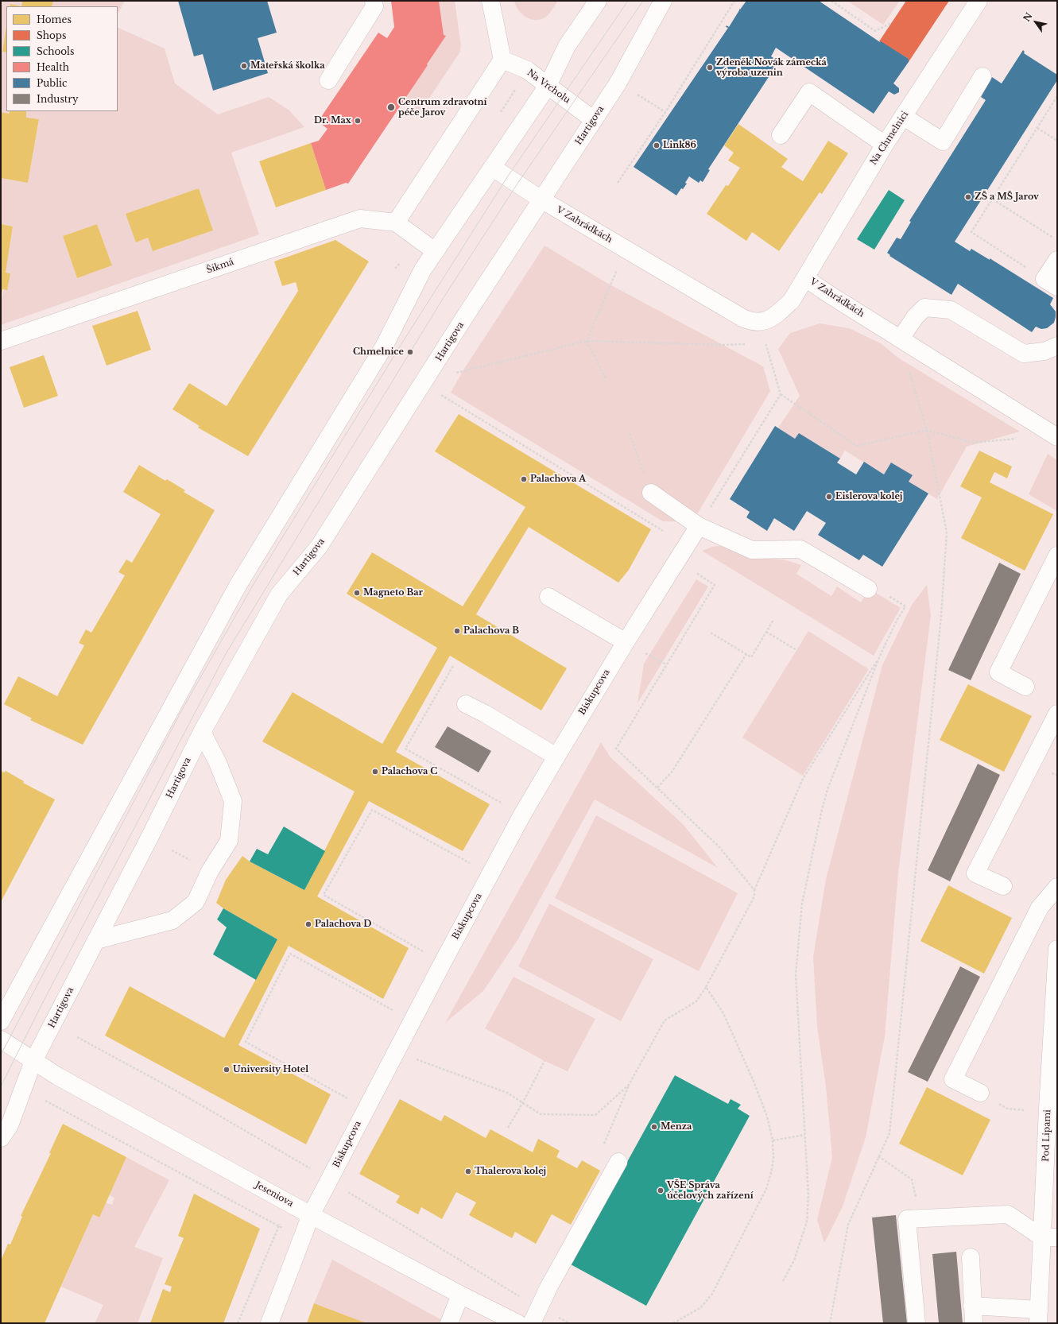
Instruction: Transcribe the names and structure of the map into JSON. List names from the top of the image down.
{
  "streets": {
    "street": [
      "Na Vrcholu",
      "Hartigova",
      "Na Chmelnici",
      "V Zahrádkách",
      "Šikmá",
      "Biskupcova",
      "Pod Lipami",
      "Jeseniova"
    ]
  },
  "crossings": [
    ["Na Vrcholu", "Hartigova"],
    ["Hartigova", "V Zahrádkách"],
    ["Hartigova", "Jeseniova"],
    ["Na Chmelnici", "V Zahrádkách"],
    ["Biskupcova", "Jeseniova"]
  ],
  "places": [
    "Mateřská školka",
    "Zdeněk Novák zámecká výroba uzenin",
    "Centrum zdravotní péče Jarov",
    "Dr. Max",
    "Link86",
    "ZŠ a MŠ Jarov",
    "Chmelnice",
    "Palachova A",
    "Eislerova kolej",
    "Magneto Bar",
    "Palachova B",
    "Palachova C",
    "Palachova D",
    "University Hotel",
    "Menza",
    "Thalerova kolej",
    "VŠE Správa účelových zařízení"
  ],
  "legend": [
    "Homes",
    "Shops",
    "Schools",
    "Health",
    "Public",
    "Industry"
  ],
  "north": "top left"
}
